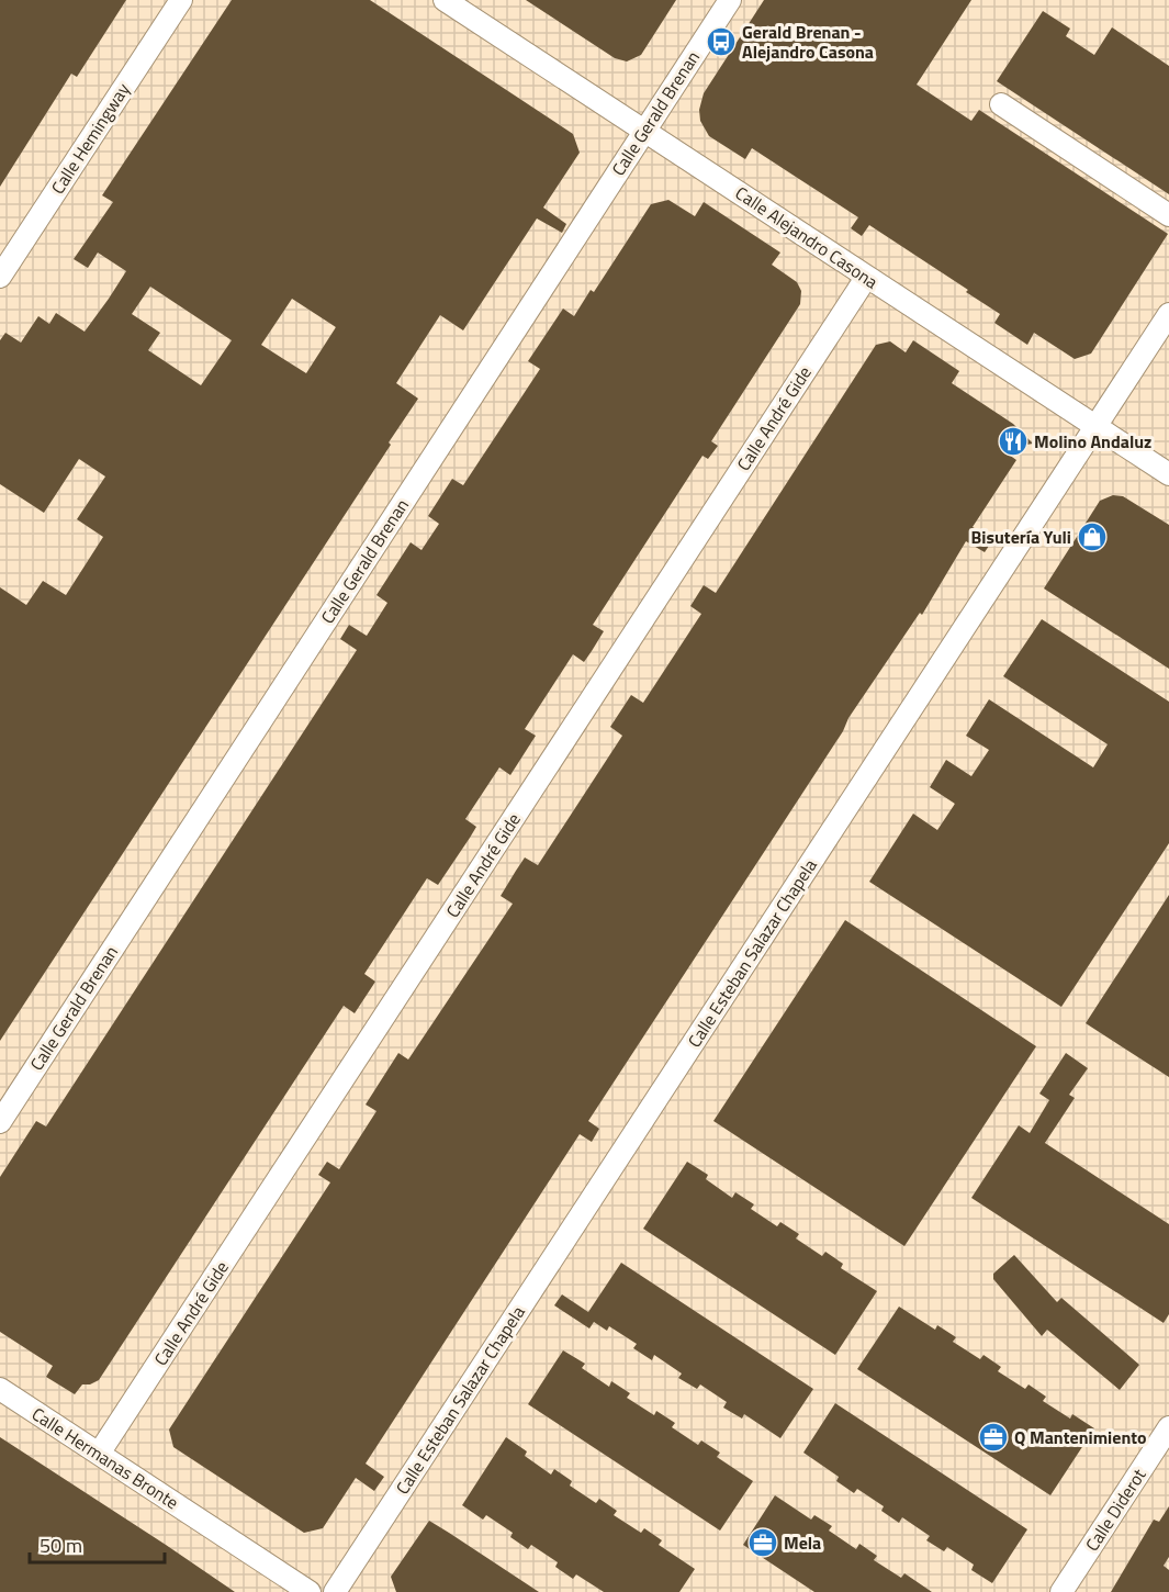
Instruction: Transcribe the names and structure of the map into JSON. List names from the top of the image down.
{
  "streets": {
    "street": [
      "Calle Gerald Brenan",
      "Calle Hemingway",
      "Calle Alejandro Casona",
      "Calle André Gide",
      "Calle Esteban Salazar Chapela",
      "Calle Hermanas Bronte",
      "Calle Diderot"
    ]
  },
  "crossings": [
    ["Calle Gerald Brenan", "Calle Alejandro Casona"],
    ["Calle Alejandro Casona", "Calle André Gide"],
    ["Calle Alejandro Casona", "Calle Esteban Salazar Chapela"],
    ["Calle André Gide", "Calle Hermanas Bronte"]
  ],
  "places": {
    "bus stop": ["Gerald Brenan - Alejandro Casona"],
    "restaurant": ["Molino Andaluz"],
    "shop": ["Bisutería Yuli"],
    "office": ["Q Mantenimiento", "Mela"]
  },
  "scale_bar": "50 m"
}
